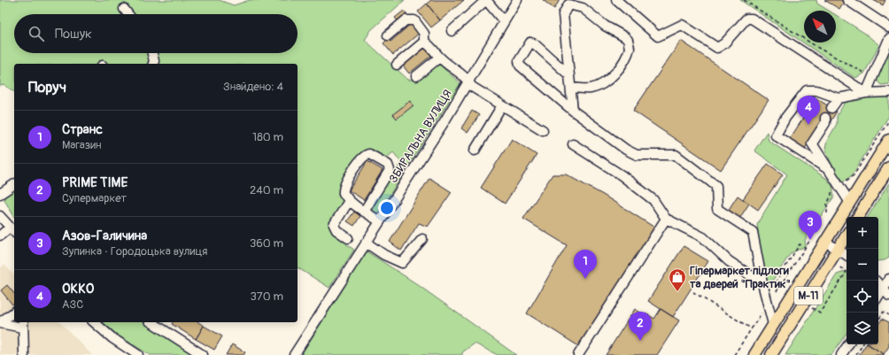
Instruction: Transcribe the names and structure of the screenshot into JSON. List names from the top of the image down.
{
  "streets": {
    "main road": ["М-11"],
    "street": ["ЗБИРАЛЬНА ВУЛИЦЯ"]
  },
  "places": {
    "shop": ["Гіпермаркет підлоги та дверей \"Практик\""]
  },
  "north": "top left",
  "page": {
    "search": "Пошук",
    "heading": ["Поруч", "Знайдено: 4"],
    "pins": [
      "4",
      "3",
      "1",
      "2"
    ],
    "list": [
      {
        "mark": "1",
        "name": "Странс",
        "note": "Магазин",
        "value": "180 m"
      },
      {
        "mark": "2",
        "name": "PRIME TIME",
        "note": "Супермаркет",
        "value": "240 m"
      },
      {
        "mark": "3",
        "name": "Азов-Галичина",
        "note": "Зупинка · Городоцька вулиця",
        "value": "360 m"
      },
      {
        "mark": "4",
        "name": "ОККО",
        "note": "АЗС",
        "value": "370 m"
      }
    ],
    "map_buttons": ["+", "−"]
  }
}
